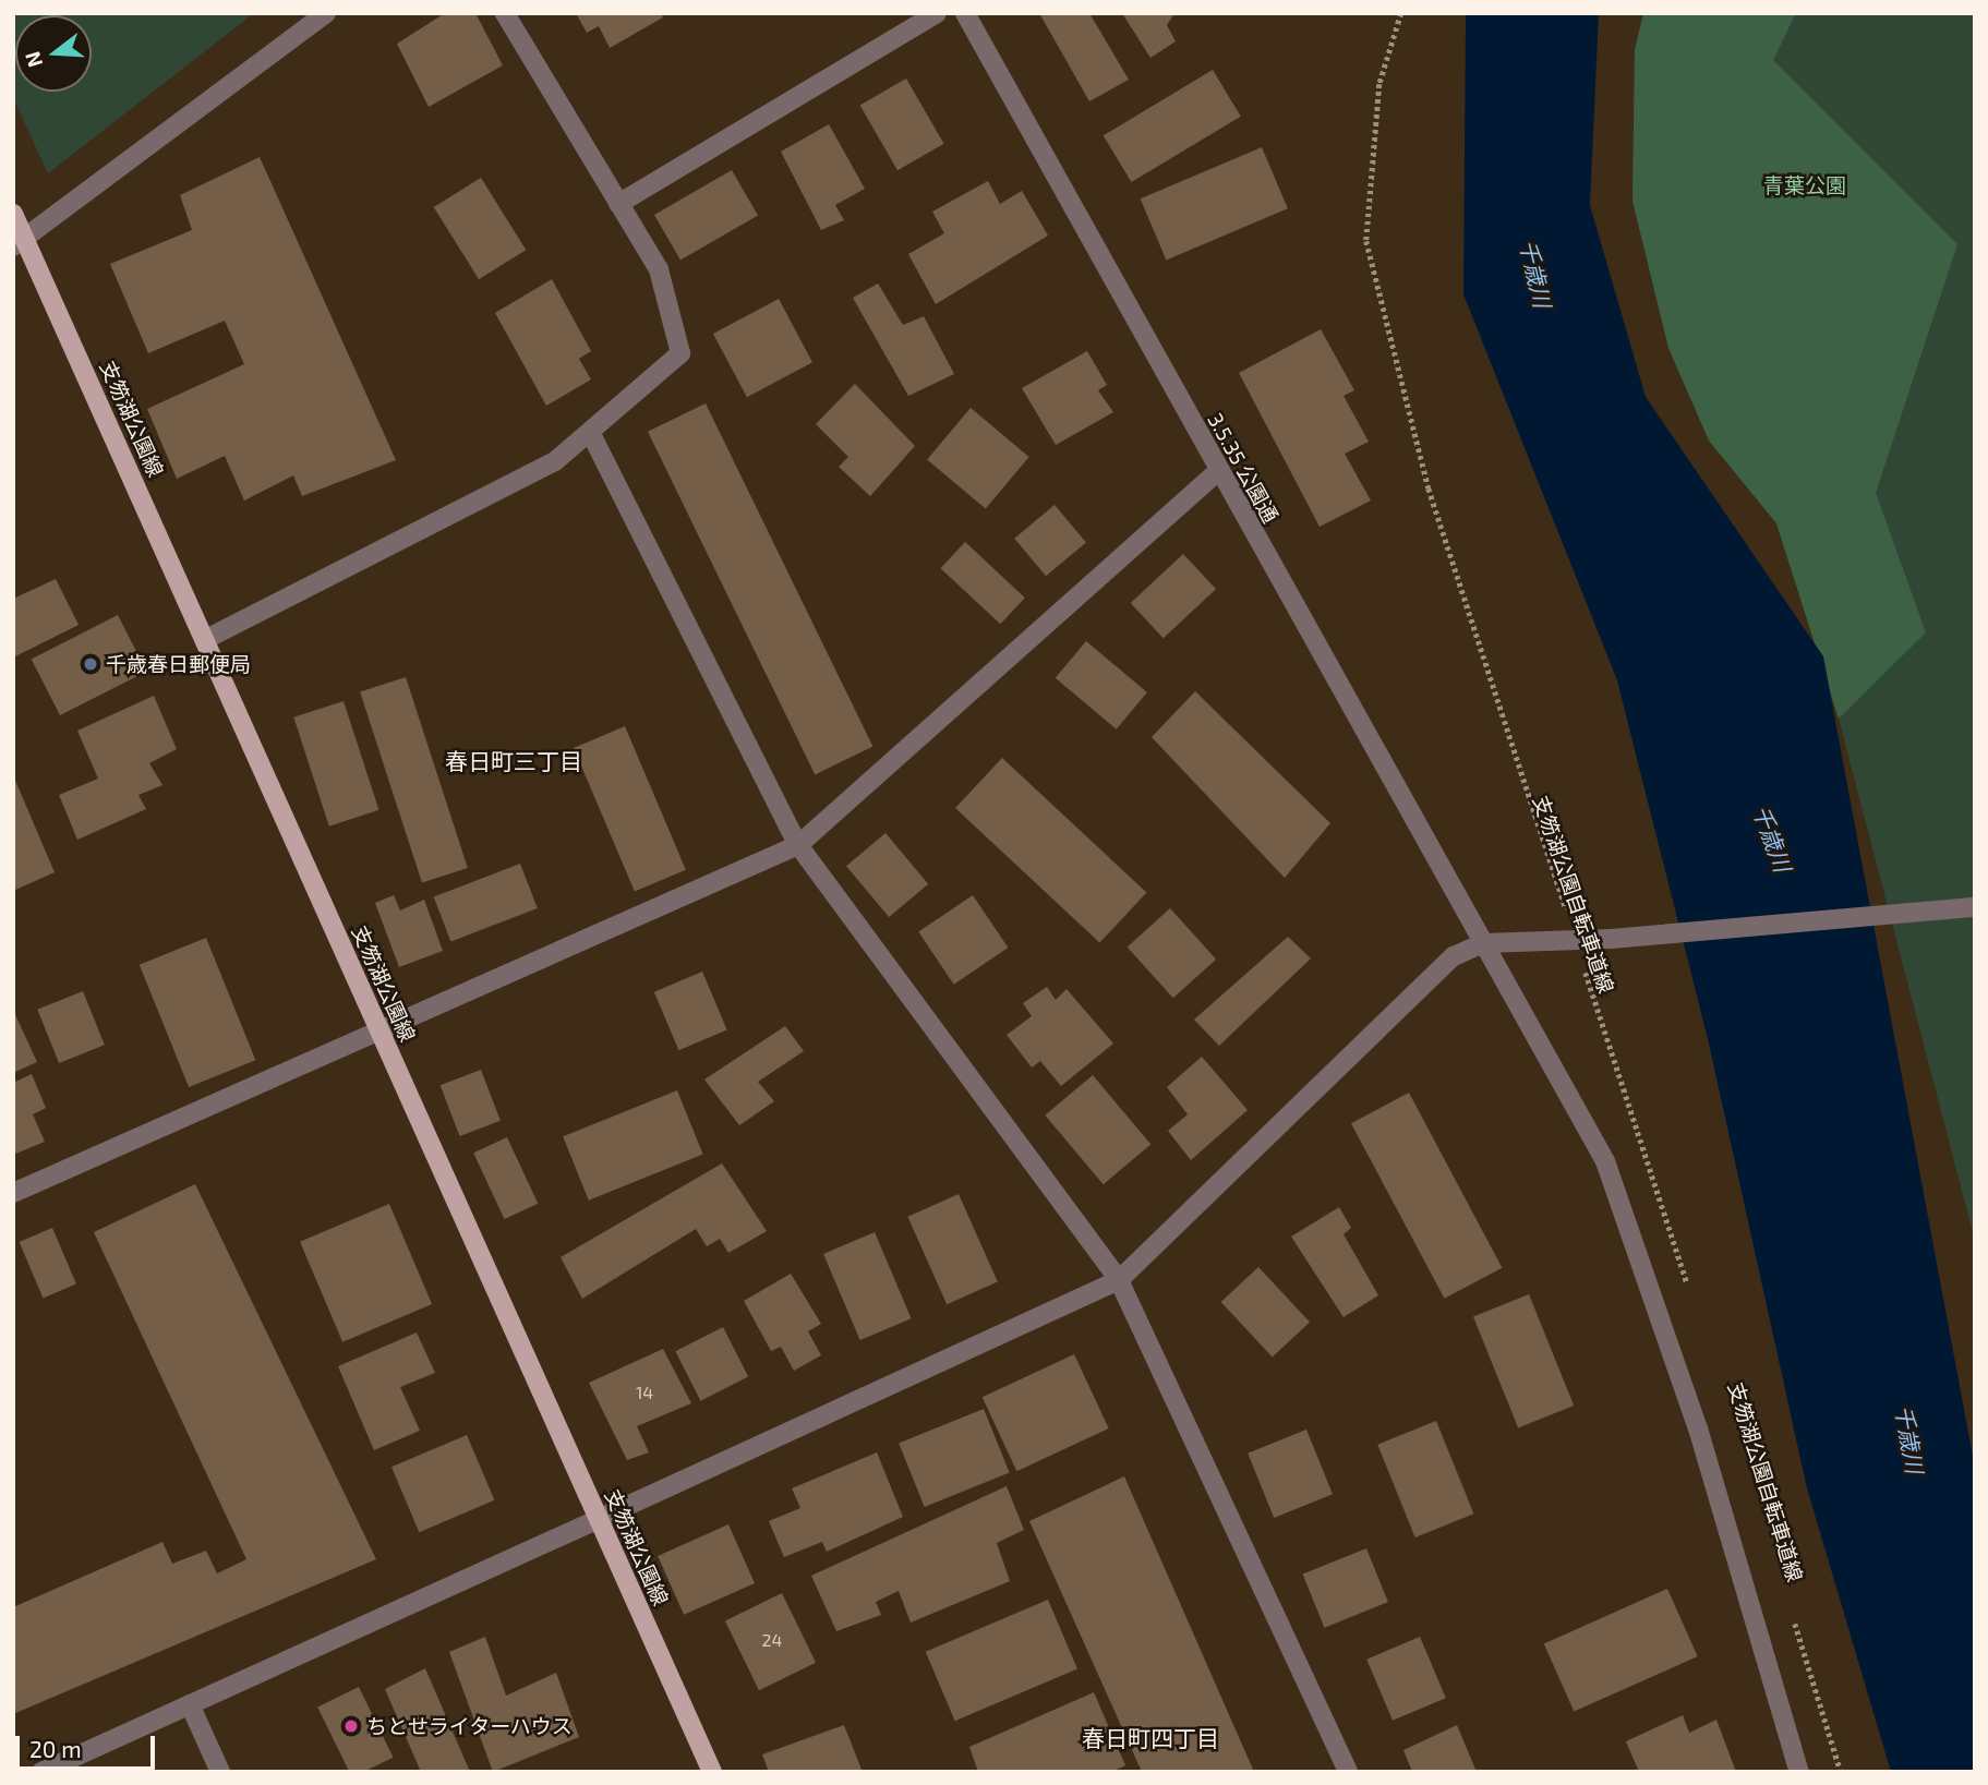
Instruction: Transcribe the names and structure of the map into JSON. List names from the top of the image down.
{
  "streets": {
    "main road": ["支笏湖公園線"],
    "street": ["3.5.35 公園通"],
    "path": ["支笏湖公園自転車道線"]
  },
  "districts": ["春日町三丁目", "春日町四丁目"],
  "water": ["千歳川"],
  "parks": ["青葉公園"],
  "places": ["千歳春日郵便局", "ちとせライターハウス"],
  "house_numbers": ["14", "24"],
  "scale_bar": "20 m",
  "north": "left"
}
